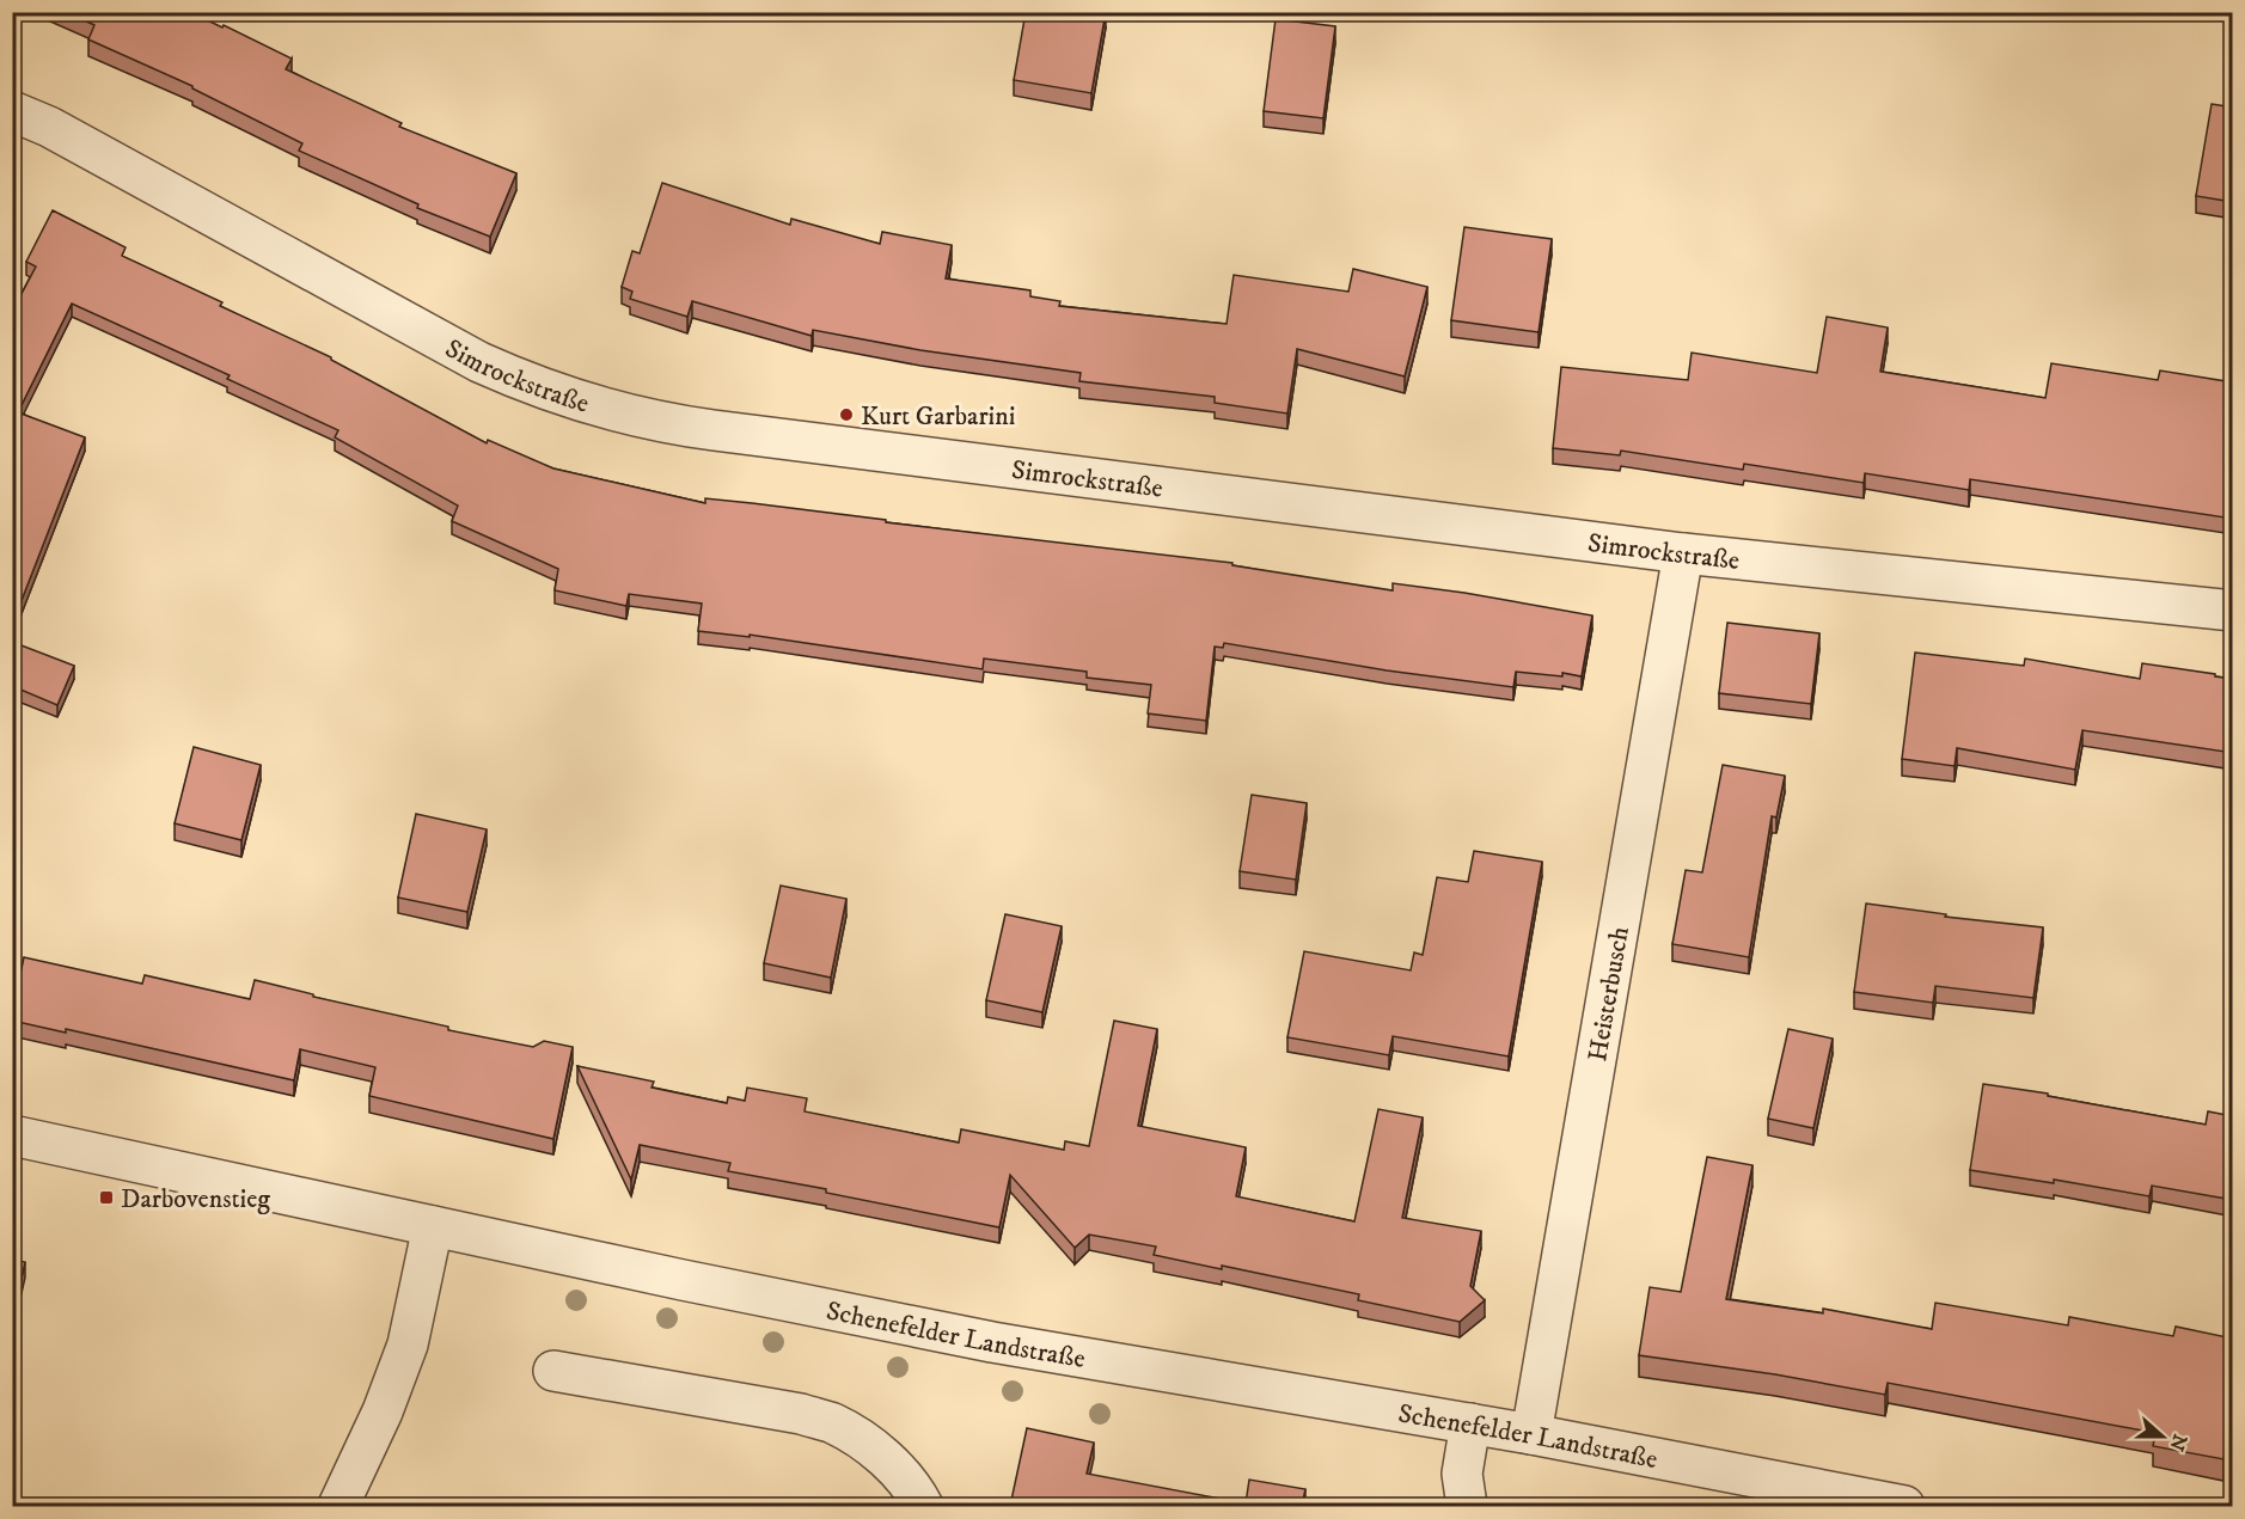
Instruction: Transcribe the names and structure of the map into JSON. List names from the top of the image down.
{
  "streets": {
    "street": ["Simrockstraße", "Heisterbusch", "Schenefelder Landstraße"]
  },
  "crossings": [
    ["Simrockstraße", "Heisterbusch"],
    ["Heisterbusch", "Schenefelder Landstraße"]
  ],
  "places": {
    "other": ["Kurt Garbarini"],
    "transit": ["Darbovenstieg"]
  },
  "north": "right"
}
